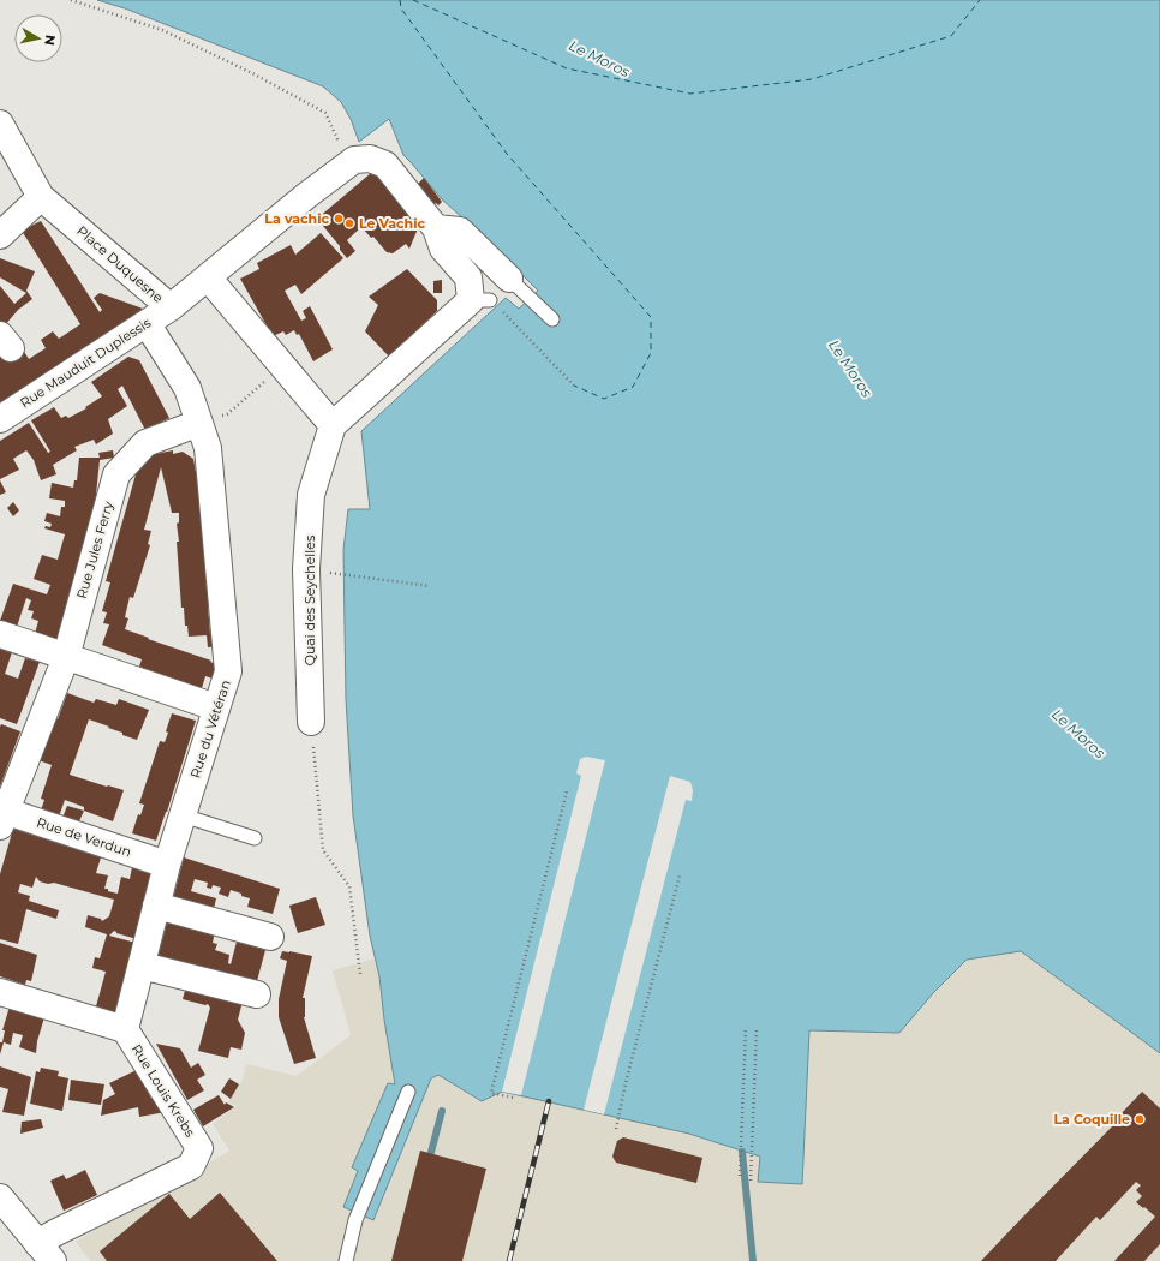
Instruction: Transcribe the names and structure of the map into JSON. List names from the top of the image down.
{
  "streets": {
    "street": [
      "Place Duquesne",
      "Rue Mauduit Duplessis",
      "Rue Jules Ferry",
      "Quai des Seychelles",
      "Rue du Vétéran",
      "Rue de Verdun",
      "Rue Louis Krebs"
    ]
  },
  "crossings": [
    ["Place Duquesne", "Rue Mauduit Duplessis"],
    ["Rue Jules Ferry", "Rue du Vétéran"],
    ["Rue Jules Ferry", "Rue de Verdun"],
    ["Rue du Vétéran", "Rue de Verdun"],
    ["Rue du Vétéran", "Rue Louis Krebs"]
  ],
  "water": ["Le Moros"],
  "places": ["La vachic", "Le Vachic", "La Coquille"],
  "north": "right"
}
